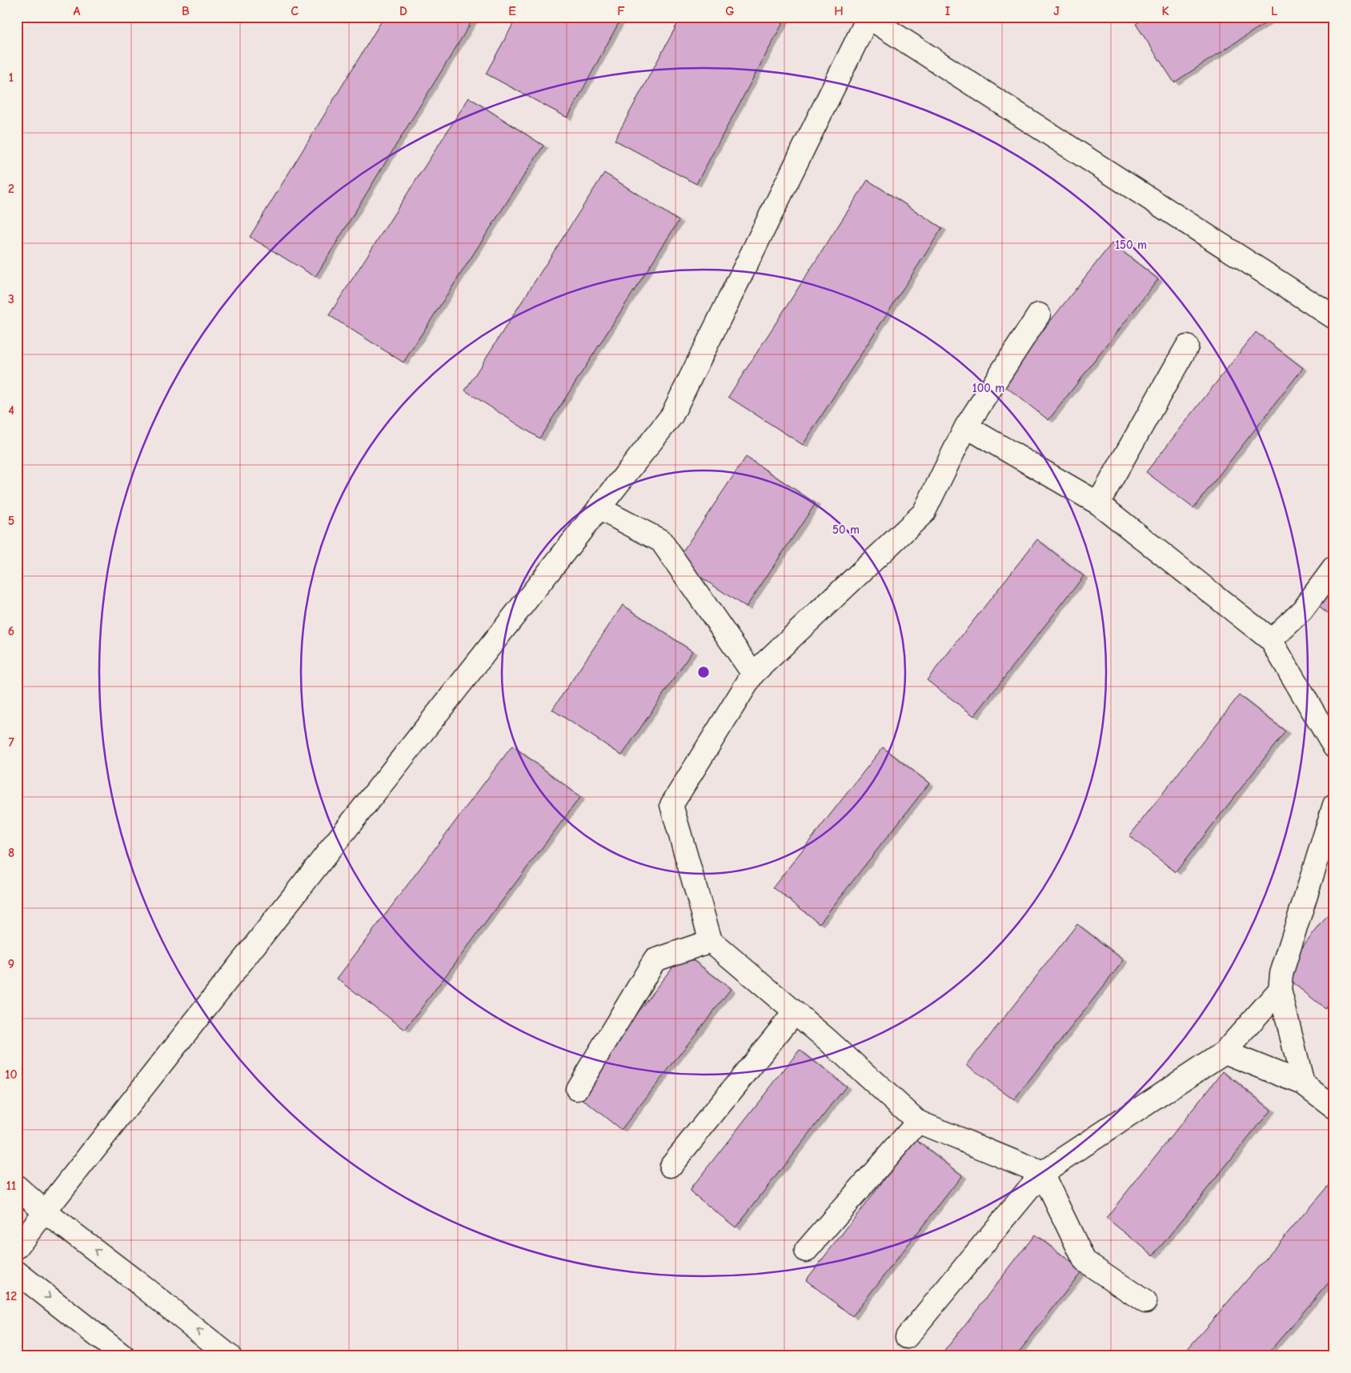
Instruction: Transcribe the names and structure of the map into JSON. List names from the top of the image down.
{
  "grid": {
    "columns": [
      "A",
      "B",
      "C",
      "D",
      "E",
      "F",
      "G",
      "H",
      "I",
      "J",
      "K",
      "L"
    ],
    "rows": [
      "1",
      "2",
      "3",
      "4",
      "5",
      "6",
      "7",
      "8",
      "9",
      "10",
      "11",
      "12"
    ]
  },
  "rings": ["150 m", "100 m", "50 m"]
}
